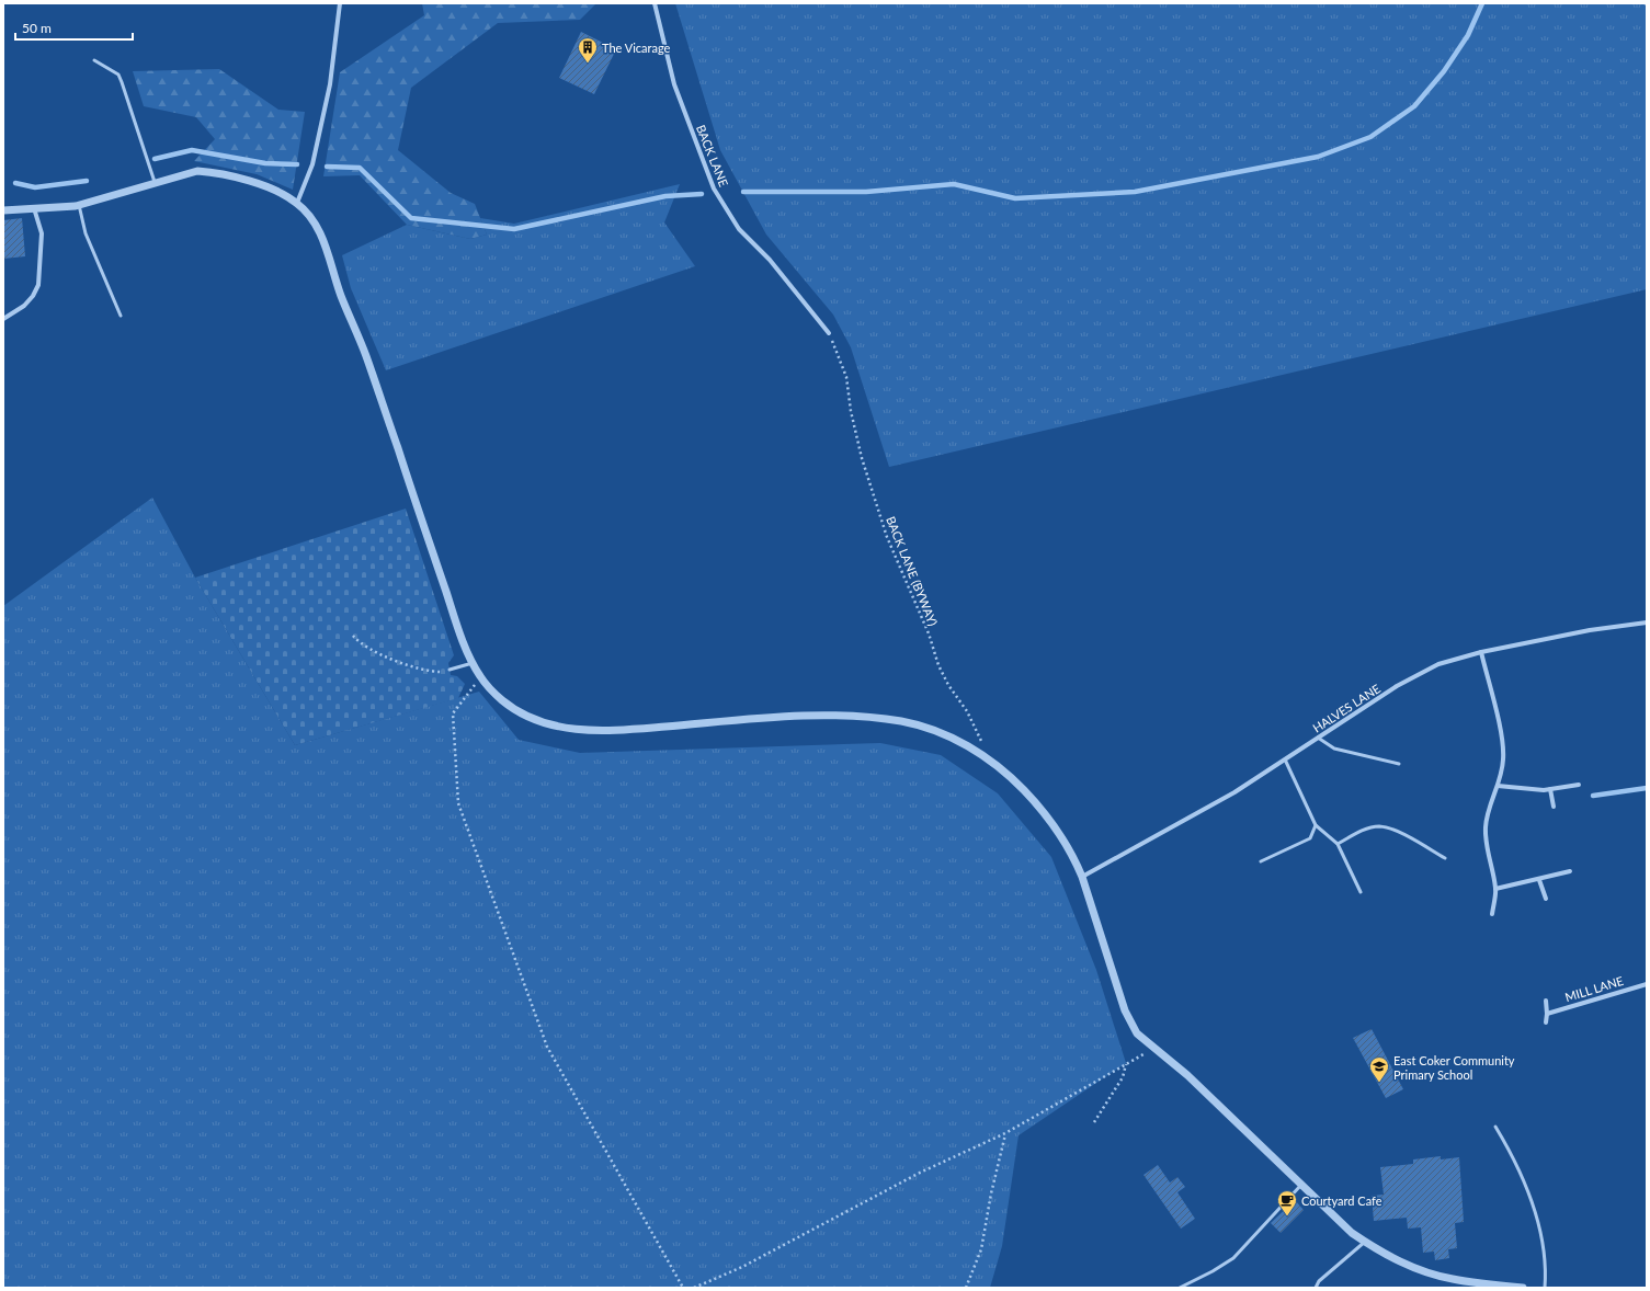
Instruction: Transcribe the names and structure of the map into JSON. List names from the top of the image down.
{
  "streets": {
    "street": ["BACK LANE", "HALVES LANE", "MILL LANE"],
    "path": ["BACK LANE (BYWAY)"]
  },
  "crossings": [
    ["BACK LANE", "BACK LANE (BYWAY)"]
  ],
  "places": {
    "building": ["The Vicarage"],
    "school or university": ["East Coker Community Primary School"],
    "cafe": ["Courtyard Cafe"]
  },
  "scale_bar": "50 m"
}
